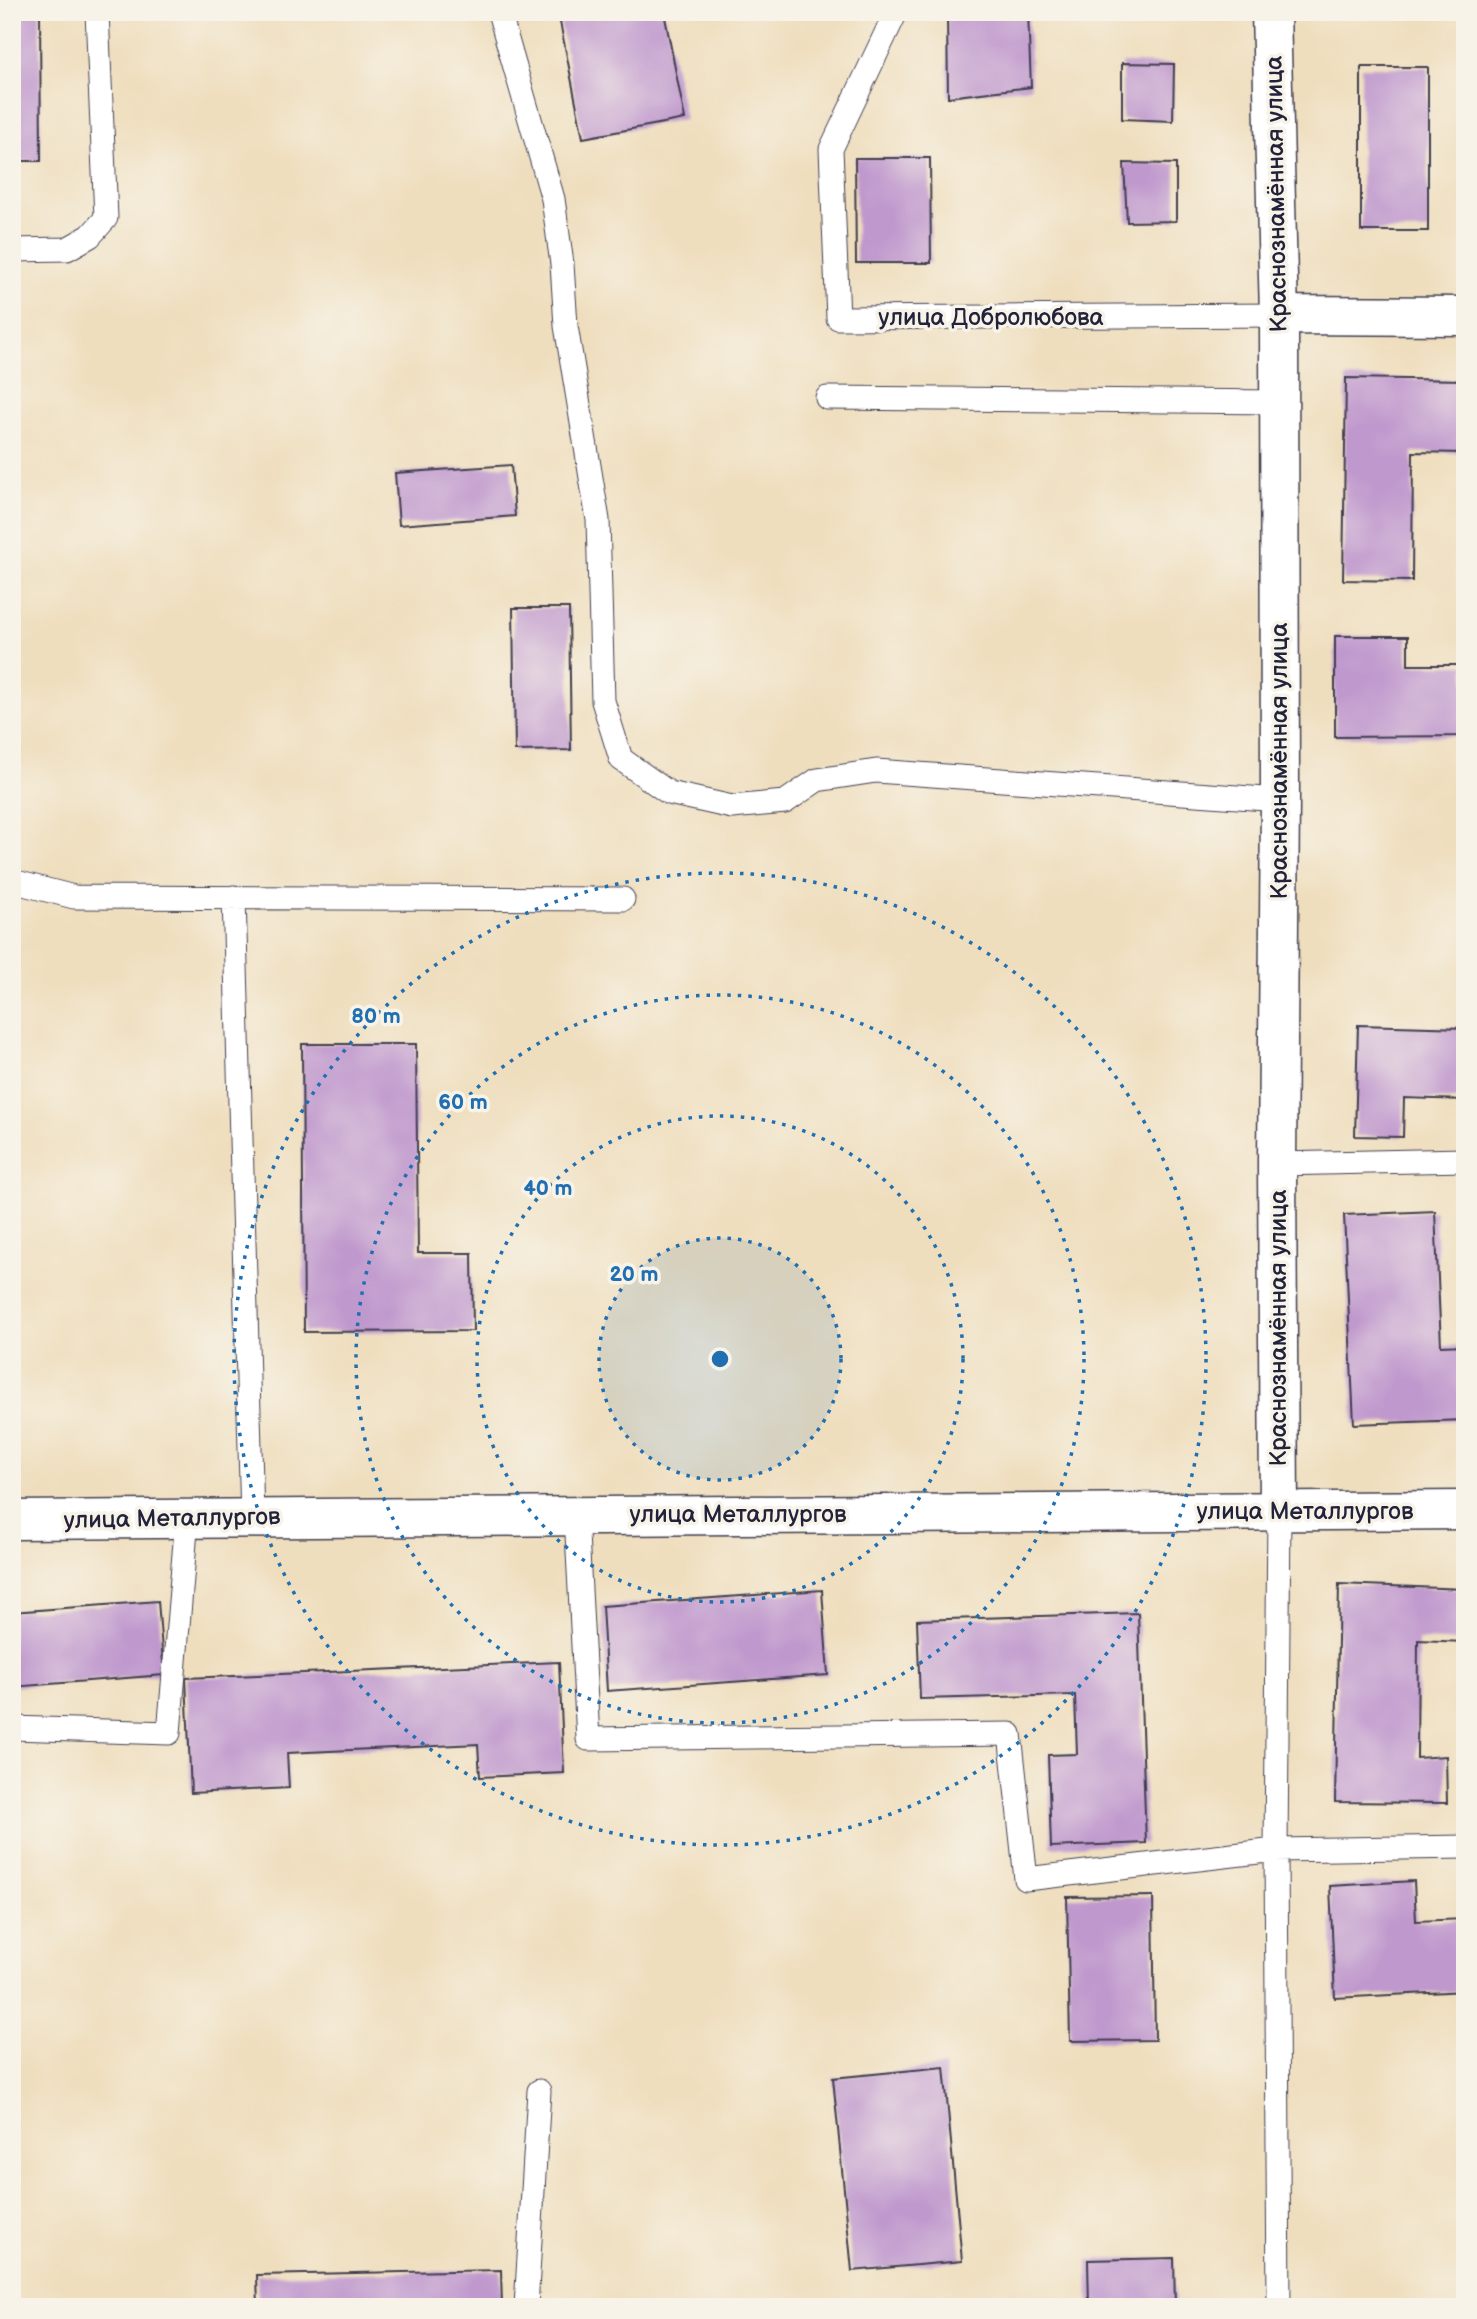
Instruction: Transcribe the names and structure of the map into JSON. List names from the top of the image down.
{
  "streets": {
    "street": ["Краснознамённая улица", "улица Добролюбова", "улица Металлургов"]
  },
  "crossings": [
    ["Краснознамённая улица", "улица Добролюбова"],
    ["Краснознамённая улица", "улица Металлургов"]
  ],
  "rings": [
    "80 m",
    "60 m",
    "40 m",
    "20 m"
  ]
}
